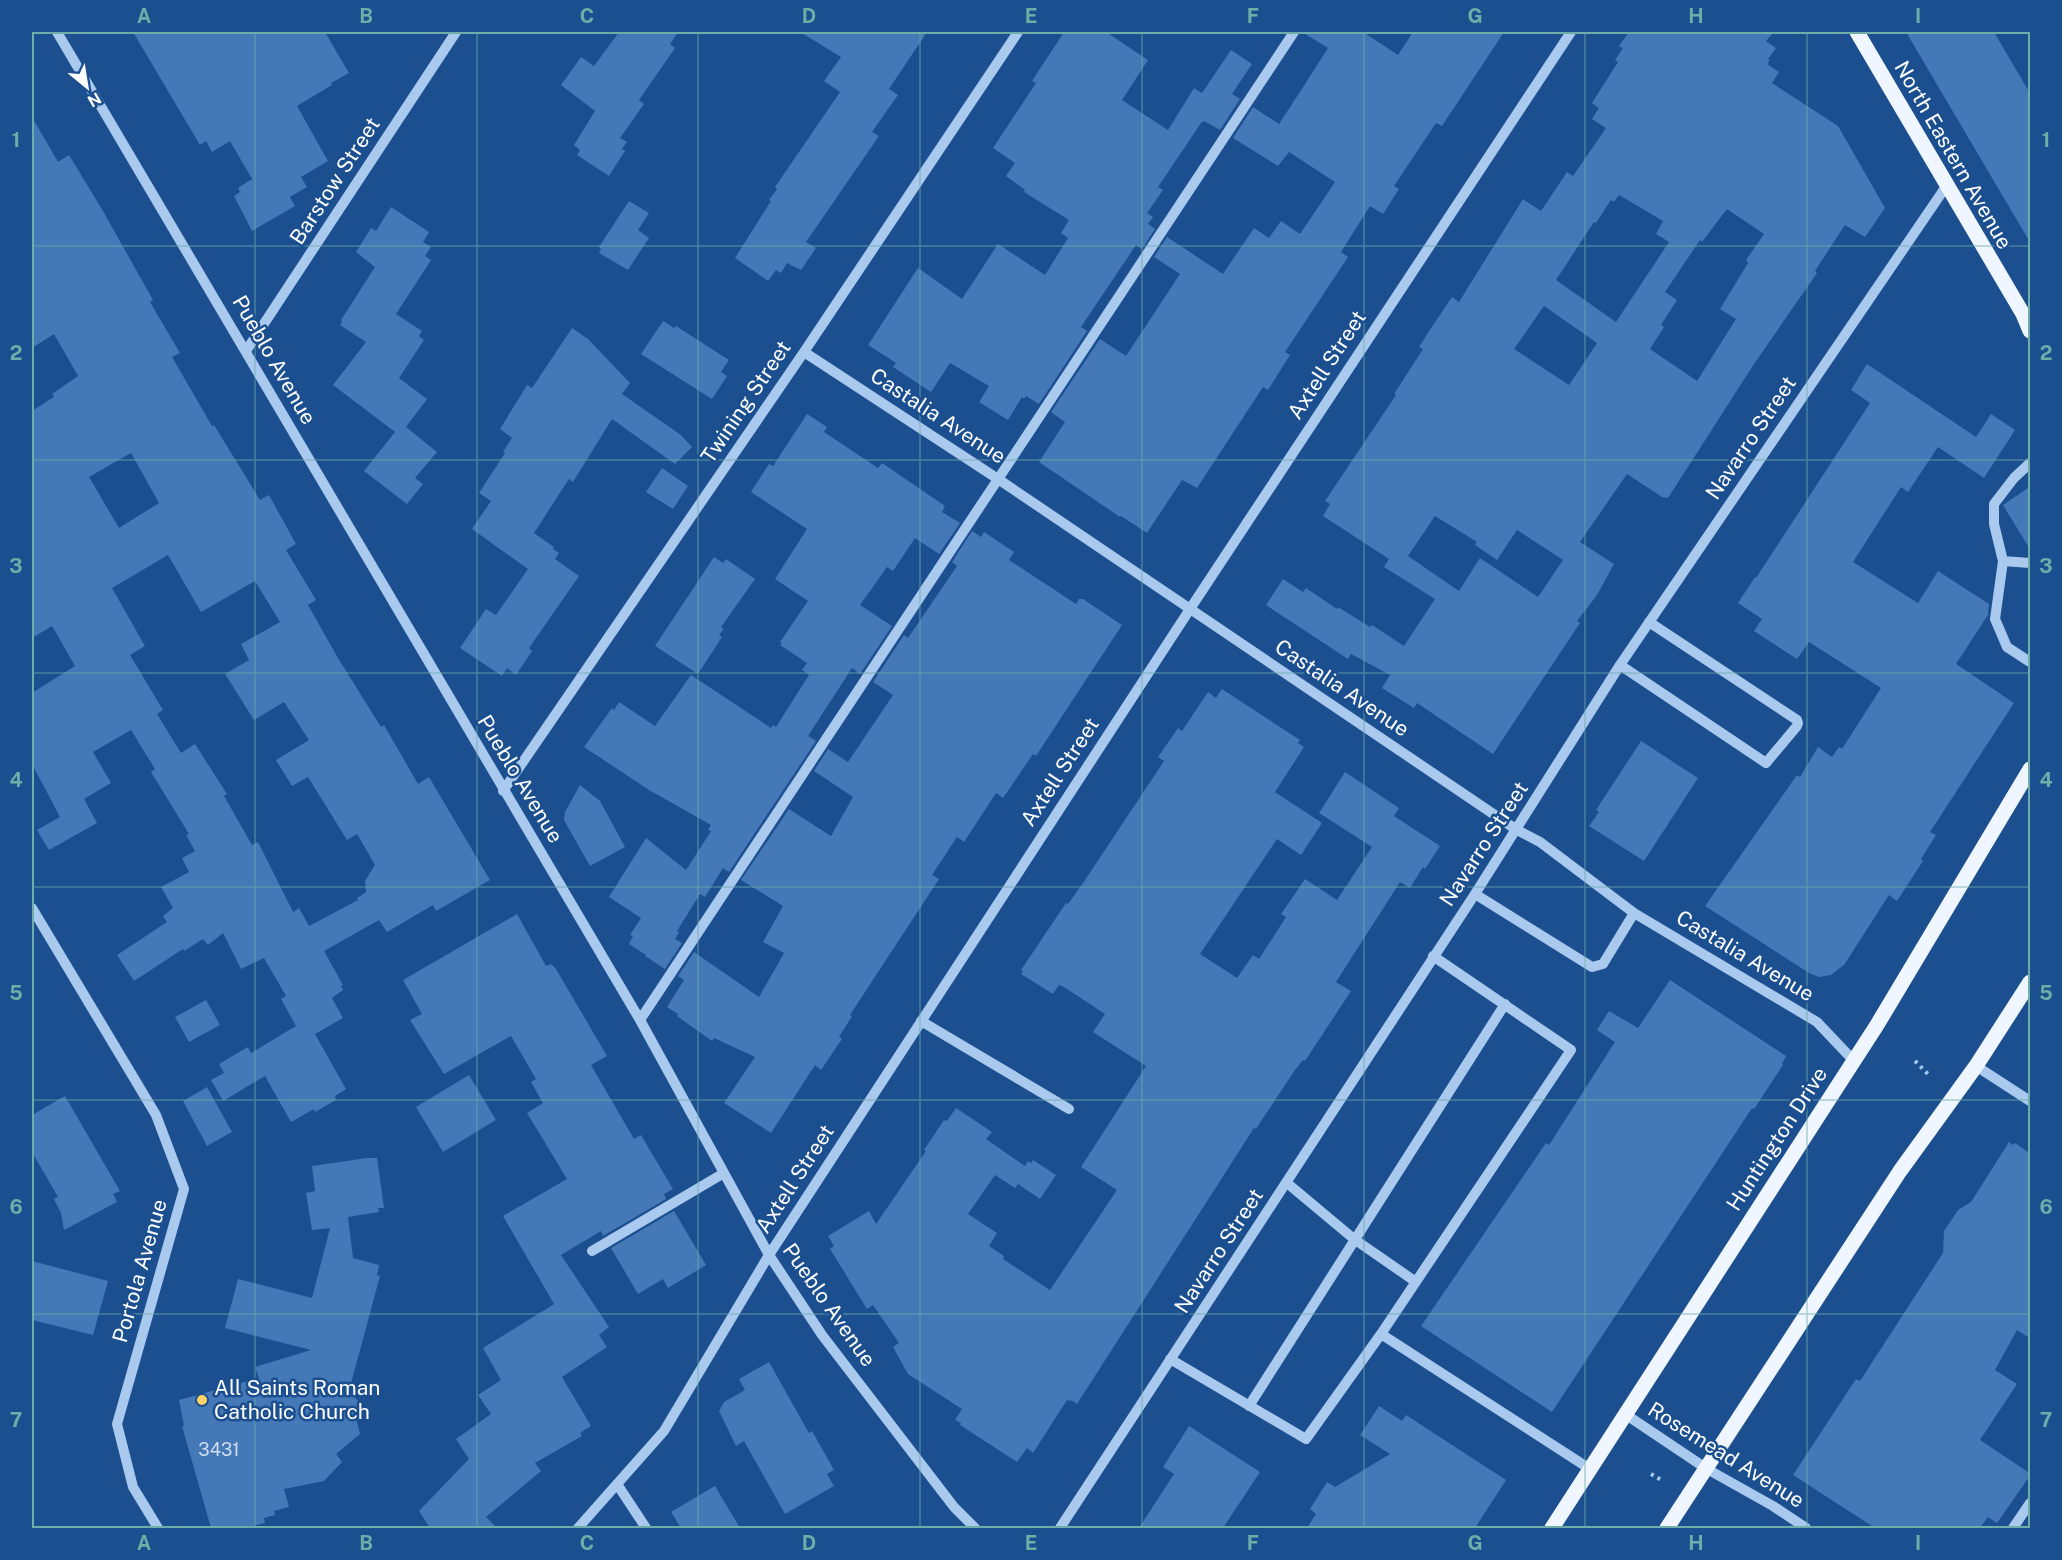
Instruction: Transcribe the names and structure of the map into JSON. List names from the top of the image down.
{
  "streets": {
    "main road": ["North Eastern Avenue", "Huntington Drive"],
    "street": [
      "Barstow Street",
      "Pueblo Avenue",
      "Axtell Street",
      "Twining Street",
      "Castalia Avenue",
      "Navarro Street",
      "Portola Avenue",
      "Rosemead Avenue"
    ]
  },
  "crossings": [
    ["North Eastern Avenue", "Navarro Street"],
    ["Barstow Street", "Pueblo Avenue"],
    ["Pueblo Avenue", "Axtell Street"],
    ["Pueblo Avenue", "Twining Street"],
    ["Axtell Street", "Castalia Avenue"],
    ["Twining Street", "Castalia Avenue"],
    ["Castalia Avenue", "Navarro Street"],
    ["Castalia Avenue", "Huntington Drive"],
    ["Huntington Drive", "Rosemead Avenue"]
  ],
  "places": ["All Saints Roman Catholic Church"],
  "house_numbers": ["3431"],
  "north": "bottom right",
  "grid": {
    "columns": [
      "A",
      "B",
      "C",
      "D",
      "E",
      "F",
      "G",
      "H",
      "I"
    ],
    "rows": [
      "1",
      "2",
      "3",
      "4",
      "5",
      "6",
      "7"
    ]
  }
}
